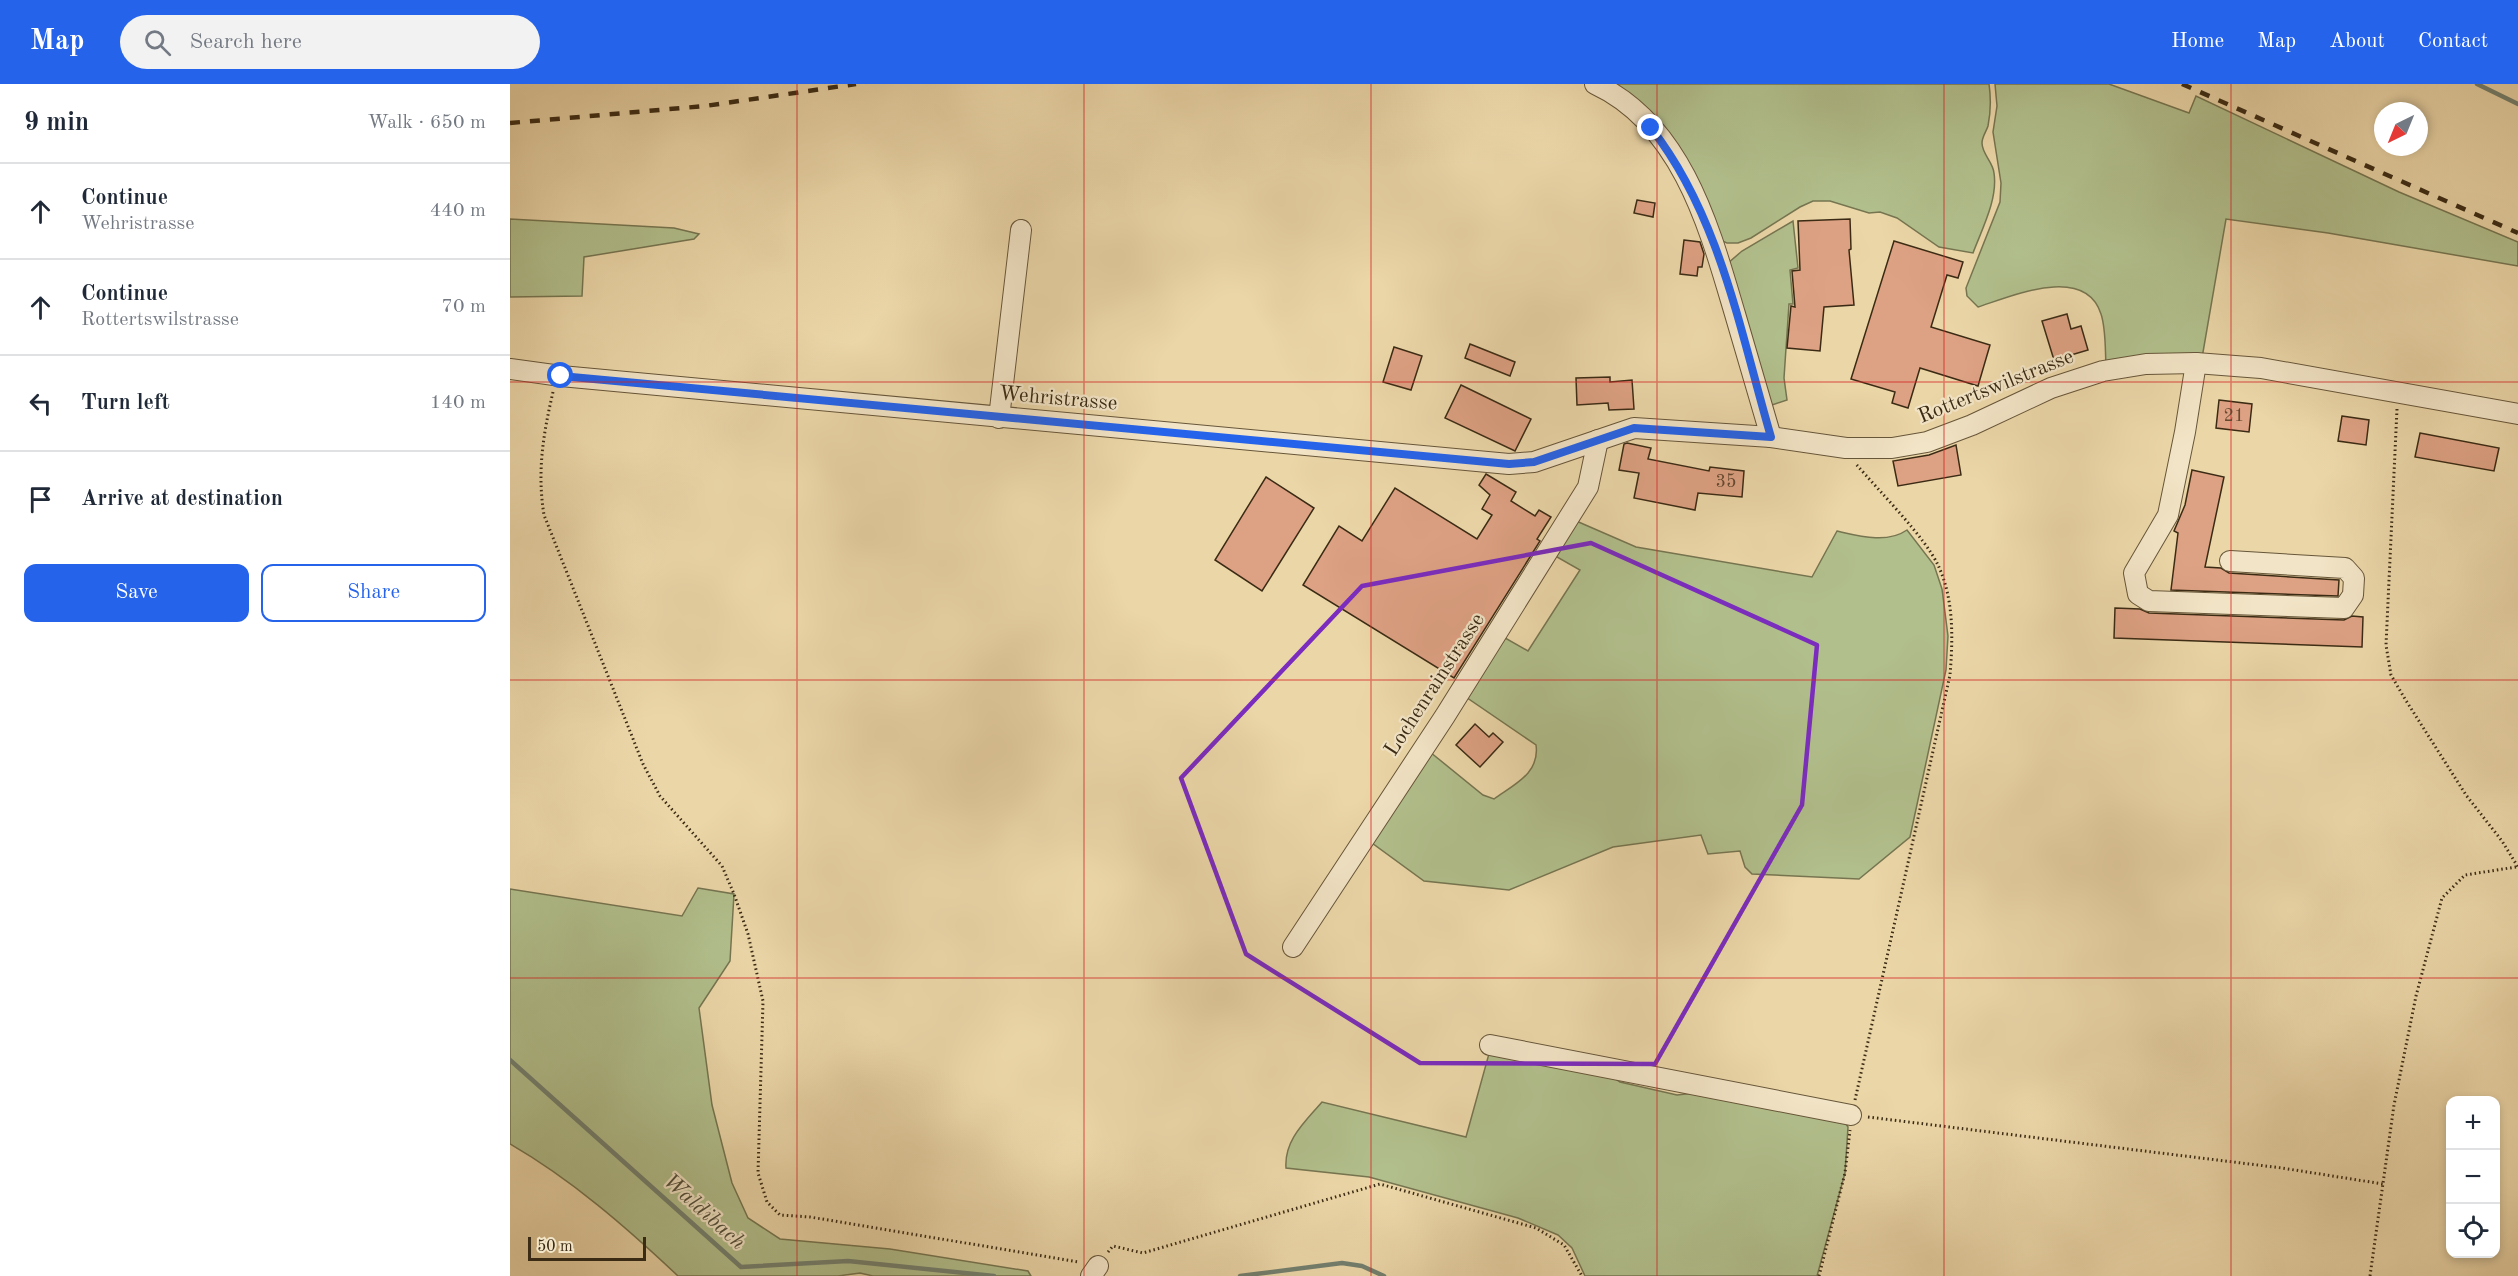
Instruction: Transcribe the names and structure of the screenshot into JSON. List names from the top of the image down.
{
  "streets": {
    "street": ["Rottertswilstrasse", "Wehristrasse", "Lochenrainstrasse"]
  },
  "crossings": [
    ["Rottertswilstrasse", "Wehristrasse"],
    ["Rottertswilstrasse", "Lochenrainstrasse"],
    ["Wehristrasse", "Lochenrainstrasse"]
  ],
  "water": ["Waldibach"],
  "house_numbers": ["21", "35"],
  "scale_bar": "50 m",
  "north": "bottom left",
  "page": {
    "header": "Map",
    "search": "Search here",
    "nav": [
      "Home",
      "Map",
      "About",
      "Contact"
    ],
    "heading": ["9 min", "Walk · 650 m"],
    "list": [
      ["Continue", "Wehristrasse", "440 m"],
      ["Continue", "Rottertswilstrasse", "70 m"],
      ["Turn left", "140 m"],
      "Arrive at destination"
    ],
    "buttons": ["Save", "Share"],
    "map_buttons": ["+", "−"],
    "scale": "50 m"
  }
}
